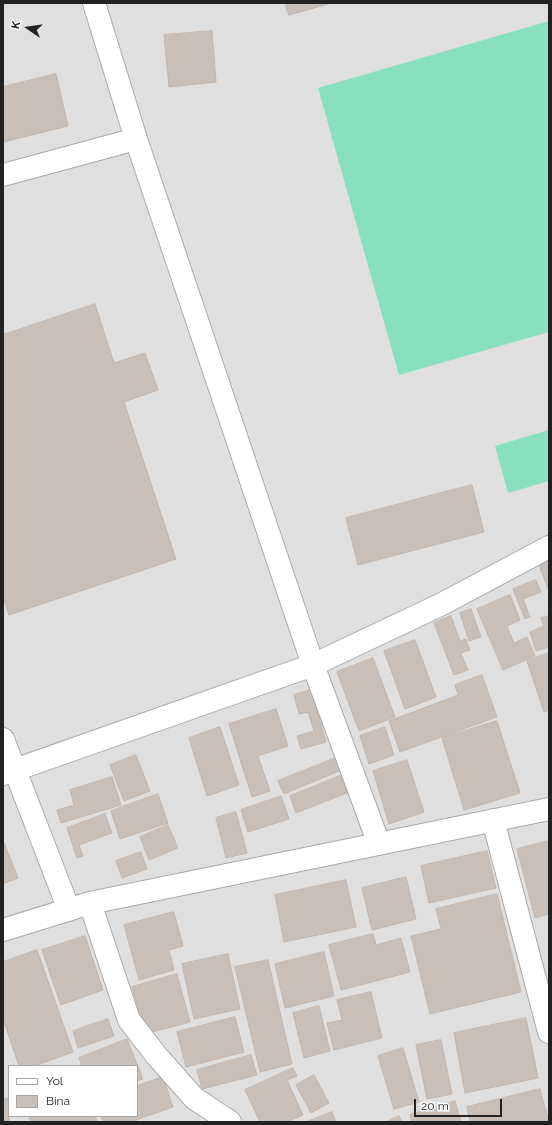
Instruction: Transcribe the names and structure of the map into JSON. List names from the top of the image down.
{
  "legend": ["Yol", "Bina"],
  "scale_bar": "20 m",
  "north": "left"
}
